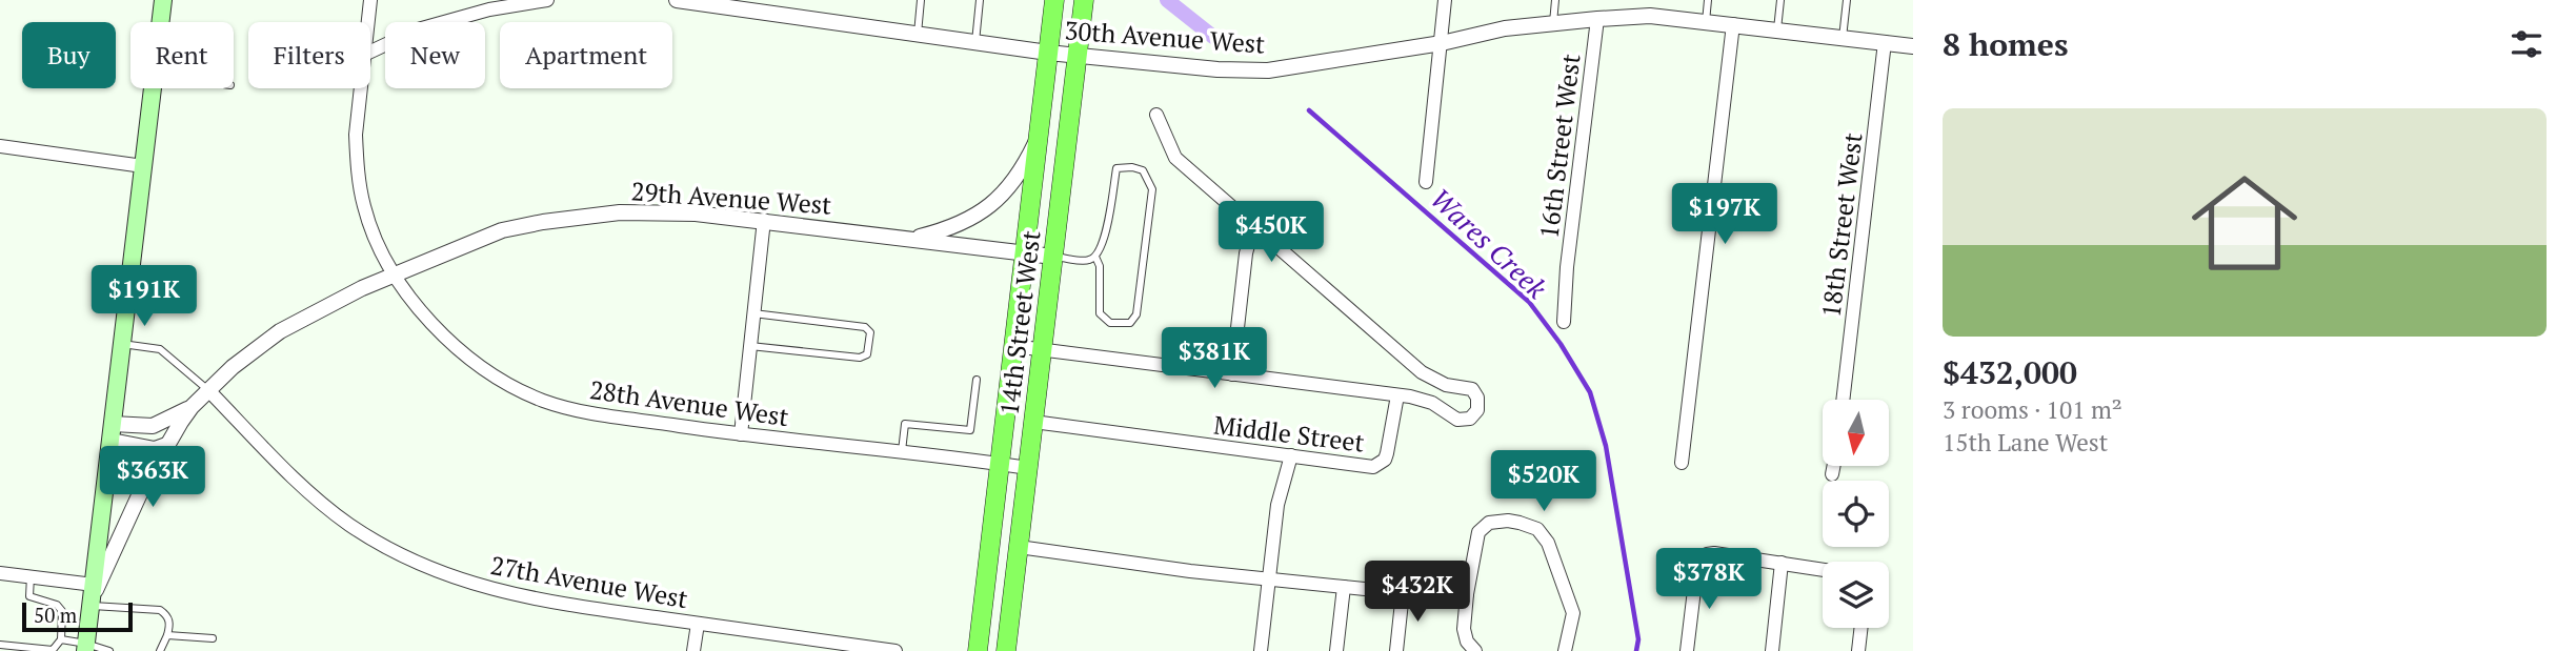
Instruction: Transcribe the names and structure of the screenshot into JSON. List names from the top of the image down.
{
  "streets": {
    "main road": ["14th Street West"],
    "street": [
      "30th Avenue West",
      "16th Street West",
      "29th Avenue West",
      "18th Street West",
      "28th Avenue West",
      "Middle Street",
      "27th Avenue West"
    ]
  },
  "crossings": [
    ["30th Avenue West", "16th Street West"],
    ["30th Avenue West", "18th Street West"],
    ["30th Avenue West", "14th Street West"],
    ["29th Avenue West", "14th Street West"],
    ["29th Avenue West", "28th Avenue West"],
    ["29th Avenue West", "27th Avenue West"],
    ["14th Street West", "28th Avenue West"],
    ["14th Street West", "Middle Street"]
  ],
  "water": ["Wares Creek"],
  "scale_bar": "50 m",
  "north": "bottom",
  "page": {
    "heading": "8 homes",
    "chip": [
      "Buy",
      "Rent",
      "Filters",
      "New",
      "Apartment"
    ],
    "list": [
      {
        "name": "$432,000",
        "note": "3 rooms · 101 m² · 15th Lane West"
      }
    ],
    "price": [
      "$197K",
      "$450K",
      "$191K",
      "$381K",
      "$363K",
      "$520K",
      "$378K",
      "$432K"
    ],
    "scale": "50 m"
  }
}
